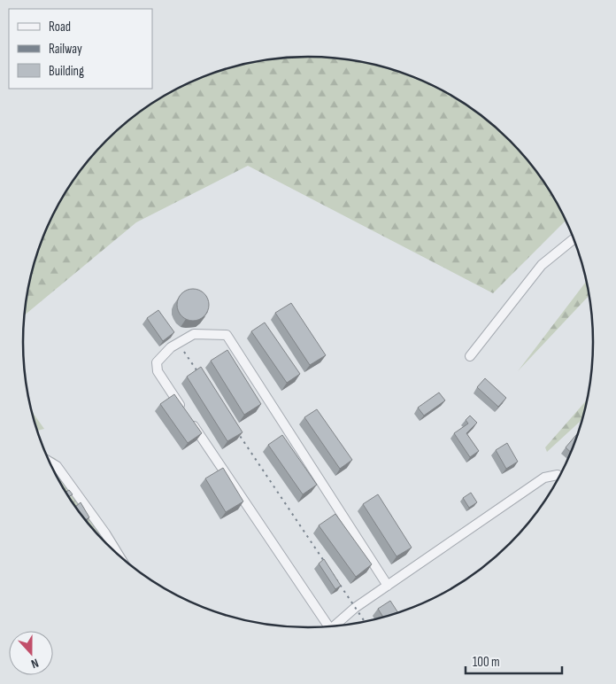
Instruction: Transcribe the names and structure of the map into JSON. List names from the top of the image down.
{
  "legend": ["Road", "Railway", "Building"],
  "scale_bar": "100 m",
  "north": "bottom"
}
